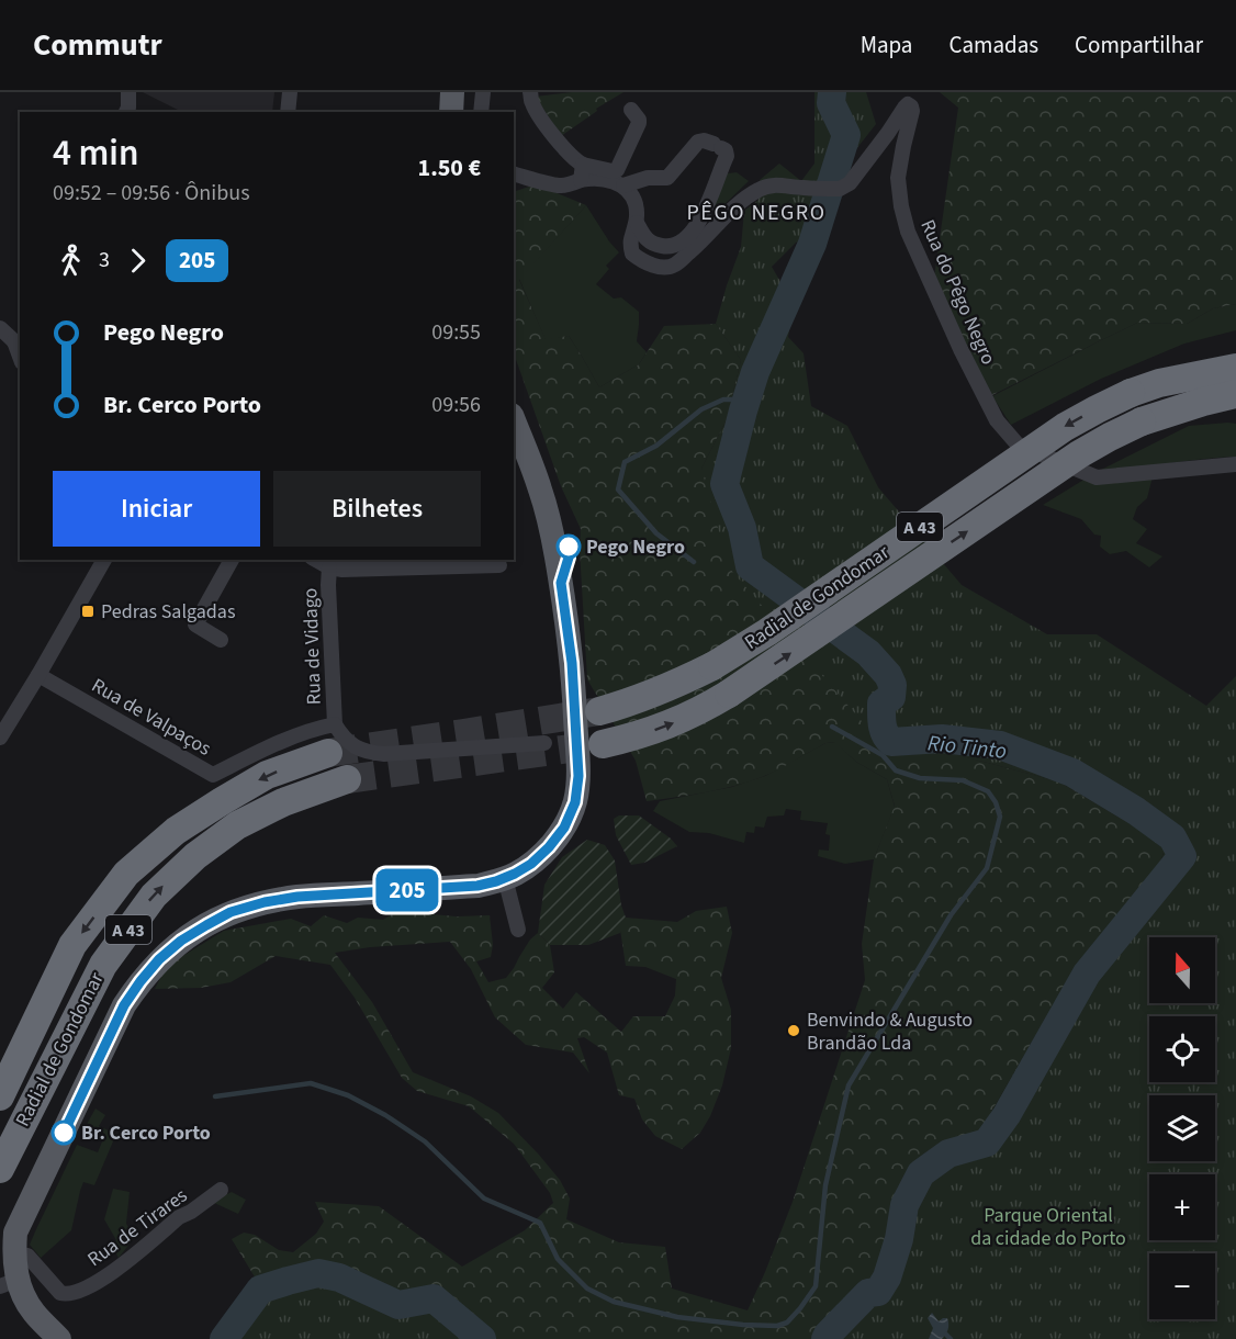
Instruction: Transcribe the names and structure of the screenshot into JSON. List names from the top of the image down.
{
  "streets": {
    "highway": ["A 43", "Radial de Gondomar"],
    "street": [
      "Rua do Pêgo Negro",
      "Rua de Vidago",
      "Rua de Valpaços",
      "Rua de Tirares"
    ]
  },
  "crossings": [
    ["Rua de Vidago", "Rua de Valpaços"]
  ],
  "districts": ["PÊGO NEGRO"],
  "water": ["Rio Tinto"],
  "parks": ["Parque Oriental da cidade do Porto"],
  "places": {
    "other": ["Pego Negro", "Benvindo & Augusto Brandão Lda", "Br. Cerco Porto"],
    "transit": ["Pedras Salgadas"]
  },
  "lines": ["bus line 205"],
  "north": "top",
  "page": {
    "header": "Commutr",
    "nav": ["Mapa", "Camadas", "Compartilhar"],
    "on_map": "205",
    "heading": ["4 min", "09:52 – 09:56 · Ônibus", "1.50 €"],
    "legs": ["3", "205"],
    "list": [
      {
        "name": "Pego Negro",
        "value": "09:55"
      },
      {
        "name": "Br. Cerco Porto",
        "value": "09:56"
      }
    ],
    "buttons": ["Iniciar", "Bilhetes"],
    "map_buttons": ["+", "−"]
  }
}
